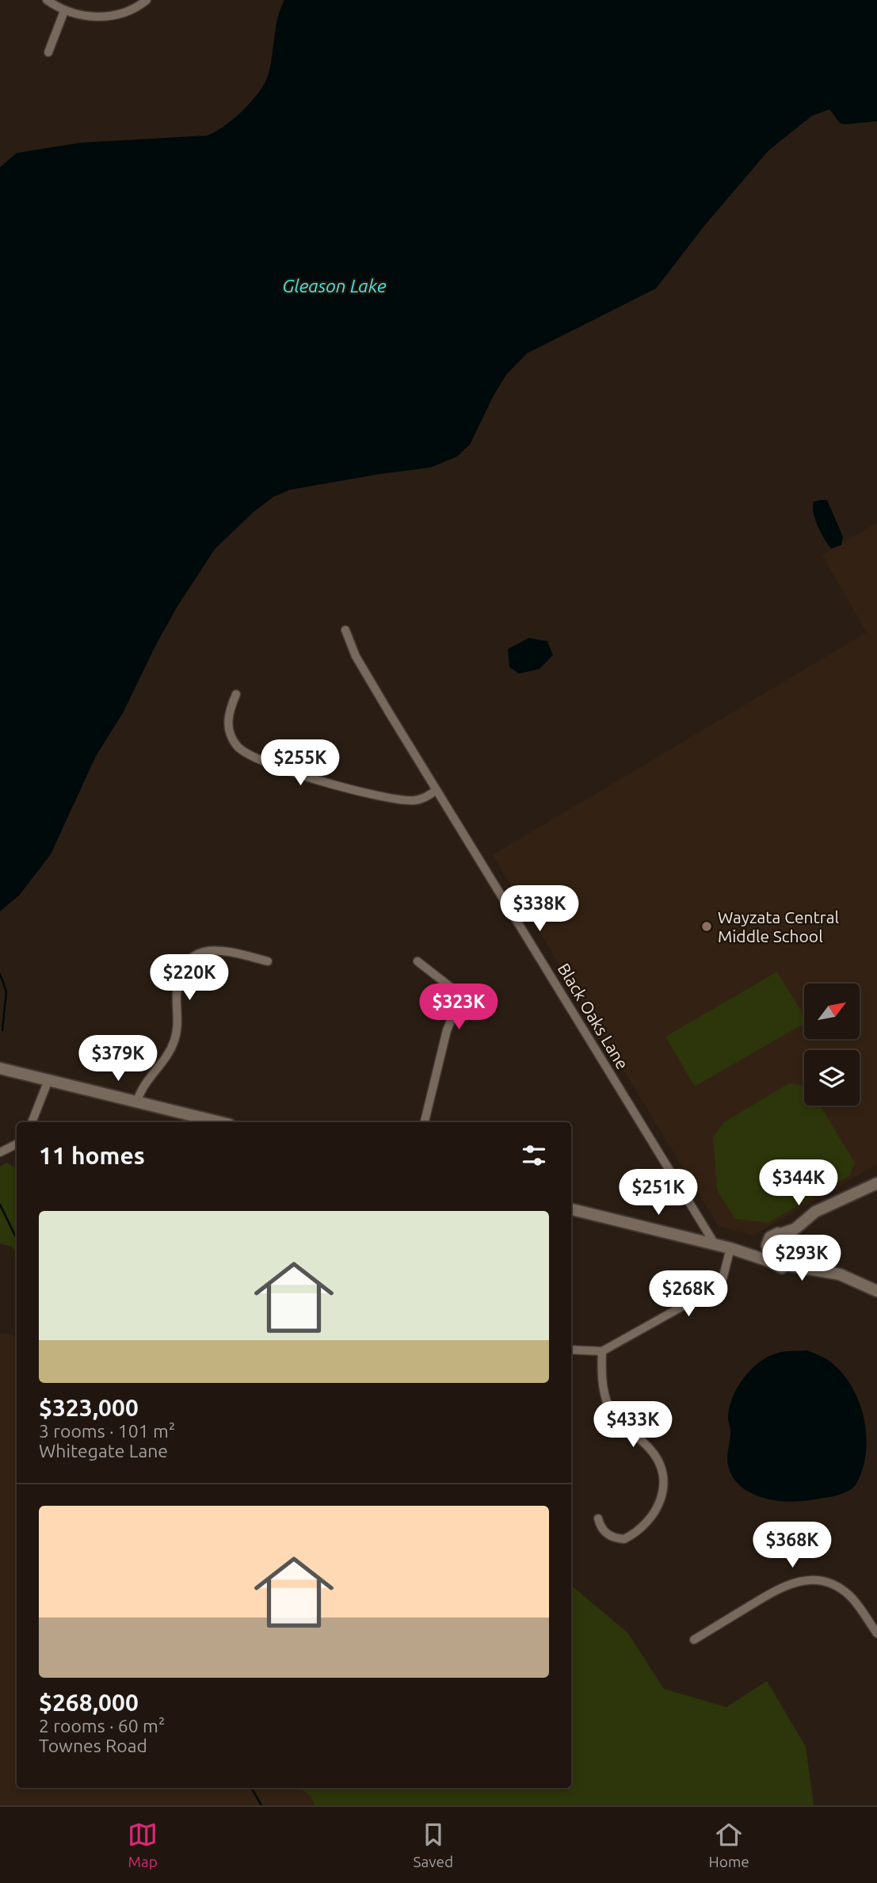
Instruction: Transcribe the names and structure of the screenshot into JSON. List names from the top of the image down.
{
  "streets": {
    "street": ["Black Oaks Lane"]
  },
  "water": ["Gleason Lake"],
  "places": ["Wayzata Central Middle School"],
  "north": "top right",
  "page": {
    "price": [
      "$255K",
      "$338K",
      "$220K",
      "$323K",
      "$379K",
      "$344K",
      "$251K",
      "$293K",
      "$268K",
      "$433K",
      "$368K"
    ],
    "heading": "11 homes",
    "list": [
      {
        "name": "$323,000",
        "note": "3 rooms · 101 m² · Whitegate Lane"
      },
      {
        "name": "$268,000",
        "note": "2 rooms · 60 m² · Townes Road"
      }
    ],
    "tabs": ["Map", "Saved", "Home"]
  }
}
